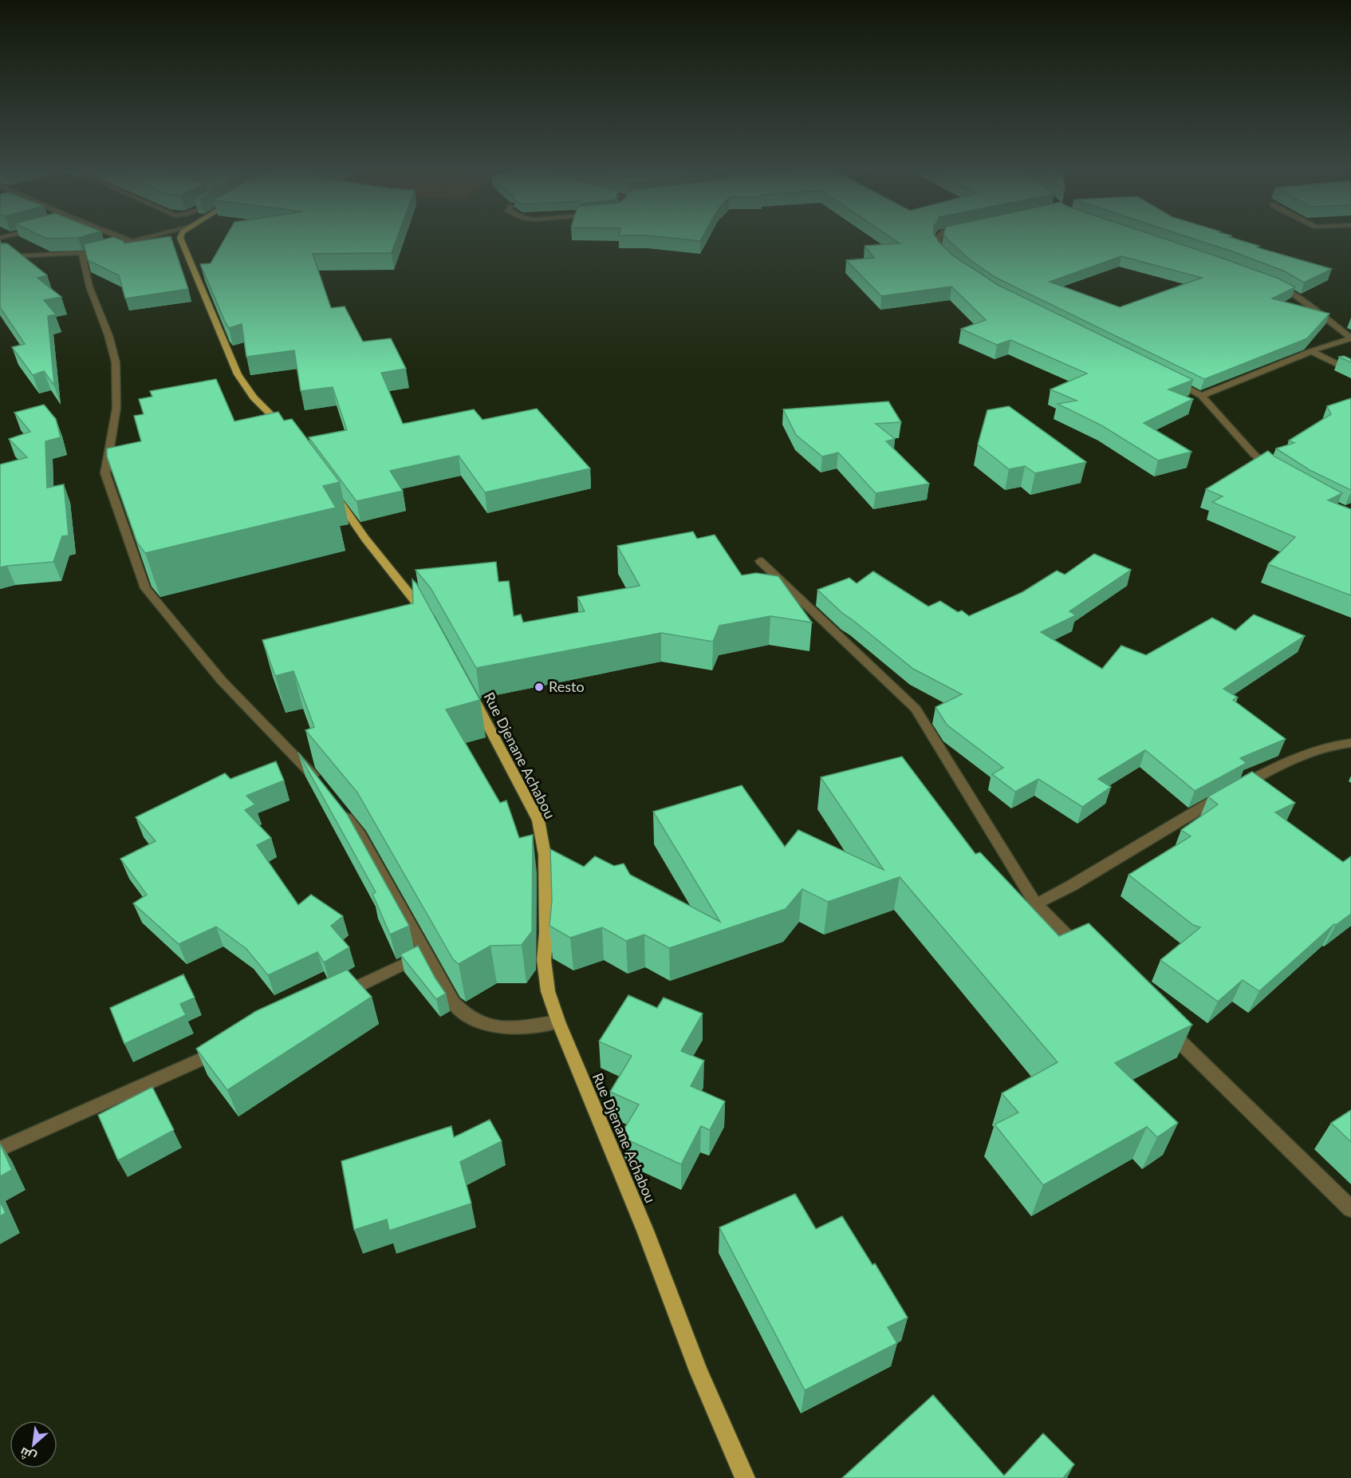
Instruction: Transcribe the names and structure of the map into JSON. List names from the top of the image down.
{
  "streets": {
    "main road": ["Rue Djenane Achabou"]
  },
  "places": ["Resto"],
  "north": "bottom left"
}
